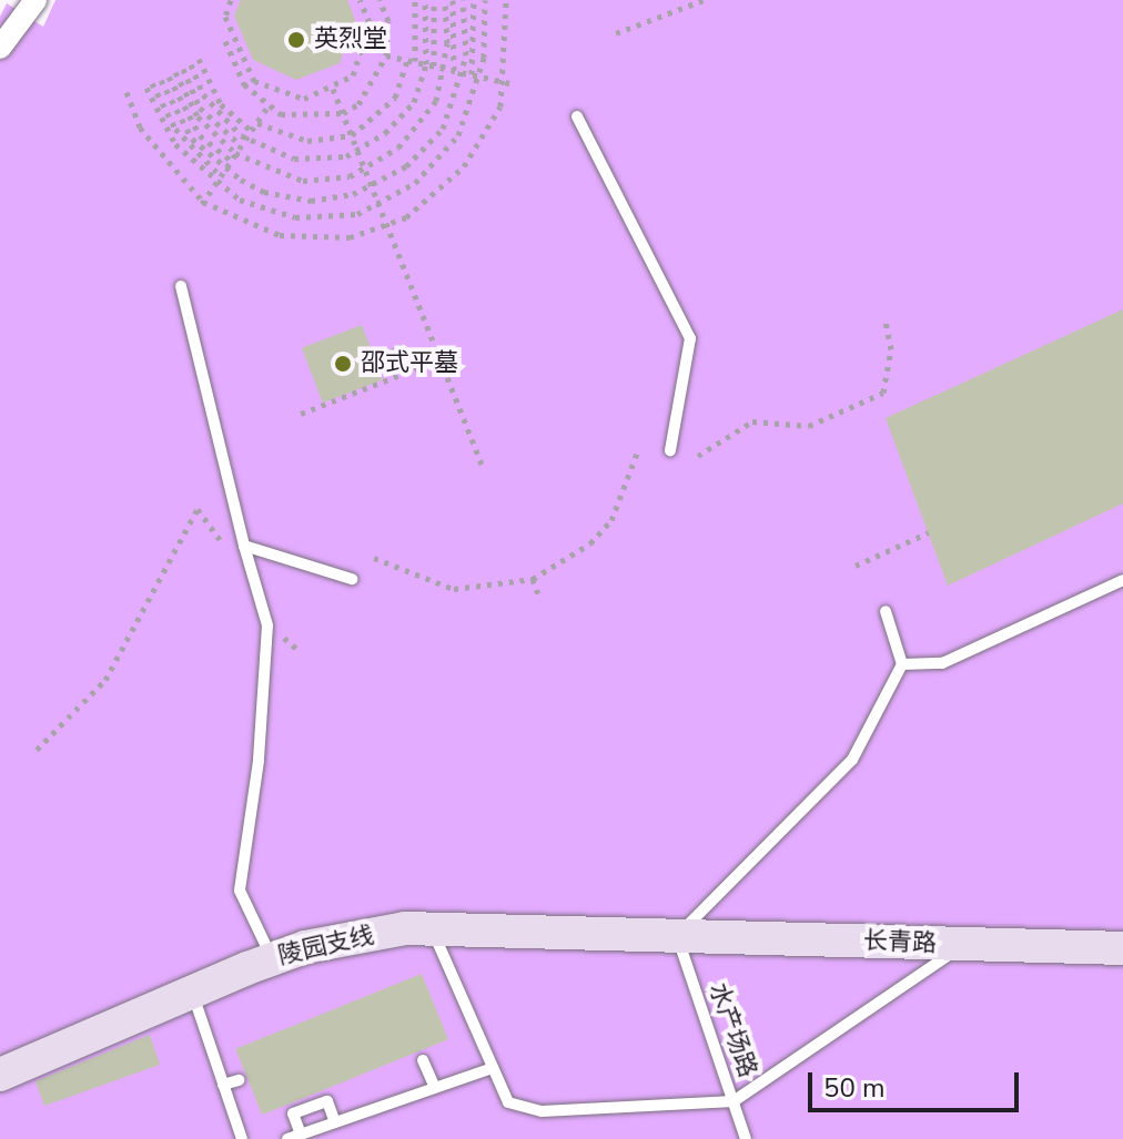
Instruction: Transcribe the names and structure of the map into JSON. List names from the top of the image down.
{
  "streets": {
    "street": ["长青路", "陵园支线"],
    "lane": ["水产场路"]
  },
  "crossings": [
    ["长青路", "陵园支线"],
    ["长青路", "水产场路"],
    ["陵园支线", "水产场路"]
  ],
  "places": ["英烈堂", "邵式平墓"],
  "scale_bar": "50 m"
}
